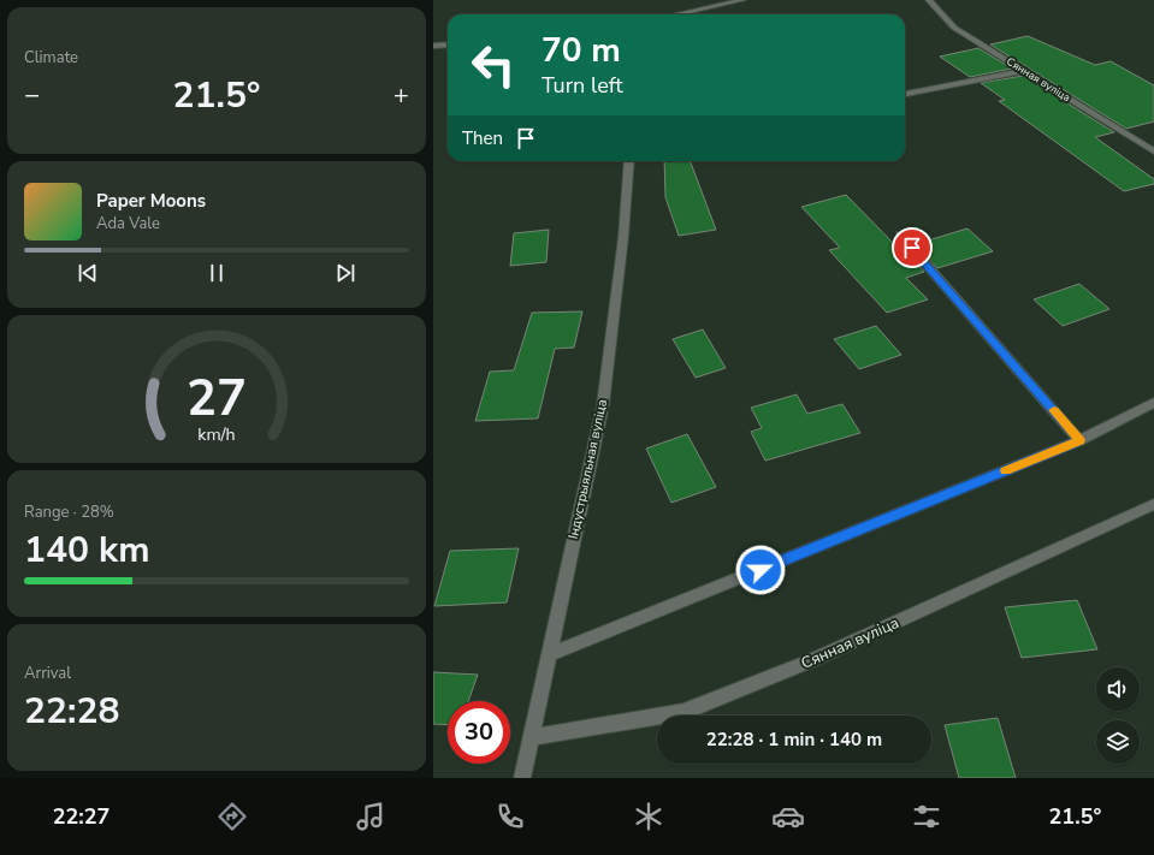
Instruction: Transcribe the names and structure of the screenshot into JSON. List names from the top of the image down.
{
  "streets": {
    "street": ["Сянная вуліца", "Індустрыяльная вуліца"]
  },
  "crossings": [
    ["Сянная вуліца", "Індустрыяльная вуліца"]
  ],
  "page": {
    "tile": [
      "Climate",
      ["Range · 28%", "140 km"],
      ["Arrival", "22:28"]
    ],
    "turn": ["70 m", "Turn left"],
    "heat": ["−", "21.5°", "+"],
    "then": "Then",
    "song": ["Paper Moons", "Ada Vale"],
    "limit": "30",
    "trip": "22:28 · 1 min · 140 m",
    "tabs": ["22:27", "21.5°"],
    "gauge": ["27", "km/h"]
  }
}
